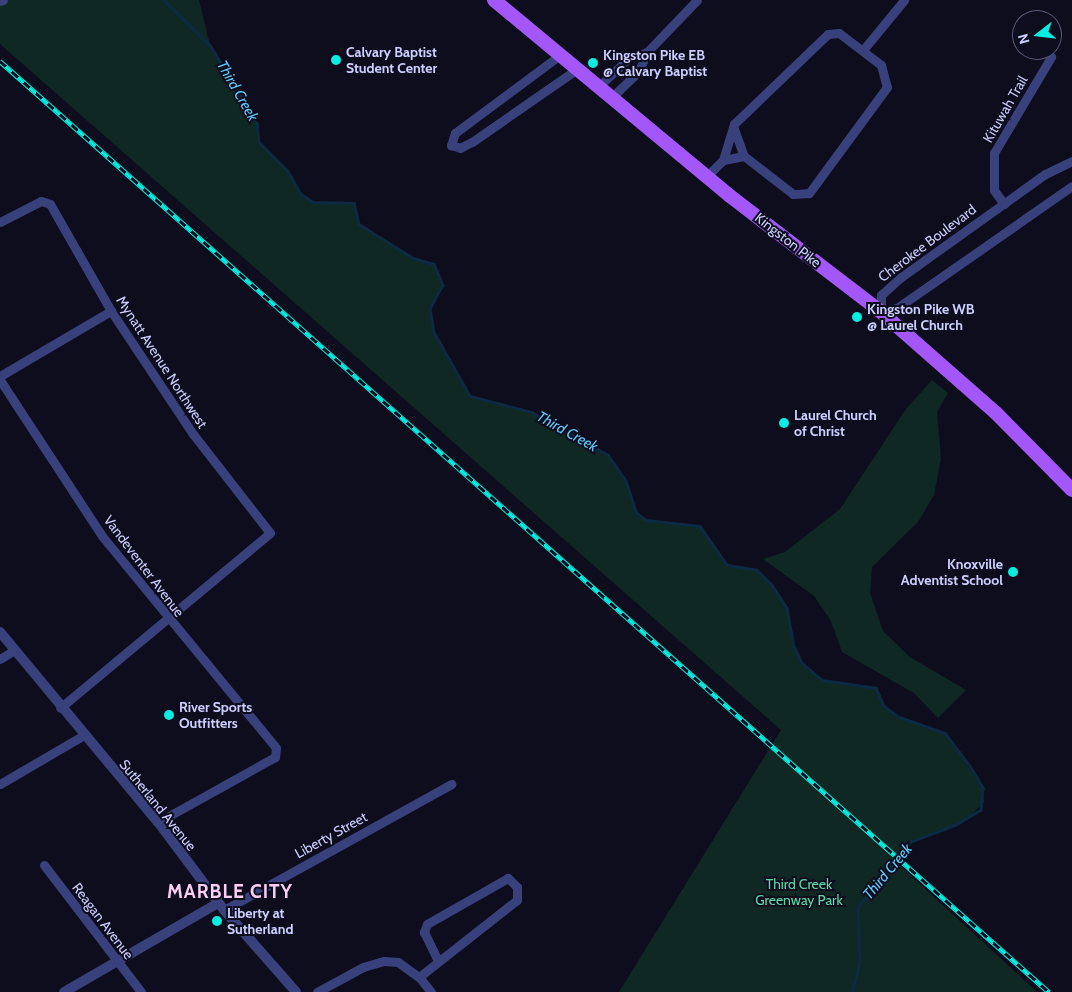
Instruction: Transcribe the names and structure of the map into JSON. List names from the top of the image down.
{
  "streets": {
    "main road": ["Kingston Pike"],
    "street": [
      "Kituwah Trail",
      "Cherokee Boulevard",
      "Mynatt Avenue Northwest",
      "Vandeventer Avenue",
      "Sutherland Avenue",
      "Liberty Street",
      "Reagan Avenue"
    ]
  },
  "crossings": [
    ["Kituwah Trail", "Cherokee Boulevard"],
    ["Kingston Pike", "Cherokee Boulevard"],
    ["Mynatt Avenue Northwest", "Vandeventer Avenue"],
    ["Vandeventer Avenue", "Sutherland Avenue"],
    ["Sutherland Avenue", "Liberty Street"],
    ["Liberty Street", "Reagan Avenue"]
  ],
  "districts": ["MARBLE CITY"],
  "water": ["Third Creek"],
  "parks": ["Third Creek Greenway Park"],
  "places": [
    "Calvary Baptist Student Center",
    "Kingston Pike EB @ Calvary Baptist",
    "Kingston Pike WB @ Laurel Church",
    "Laurel Church of Christ",
    "Knoxville Adventist School",
    "River Sports Outfitters",
    "Liberty at Sutherland"
  ],
  "north": "left"
}
